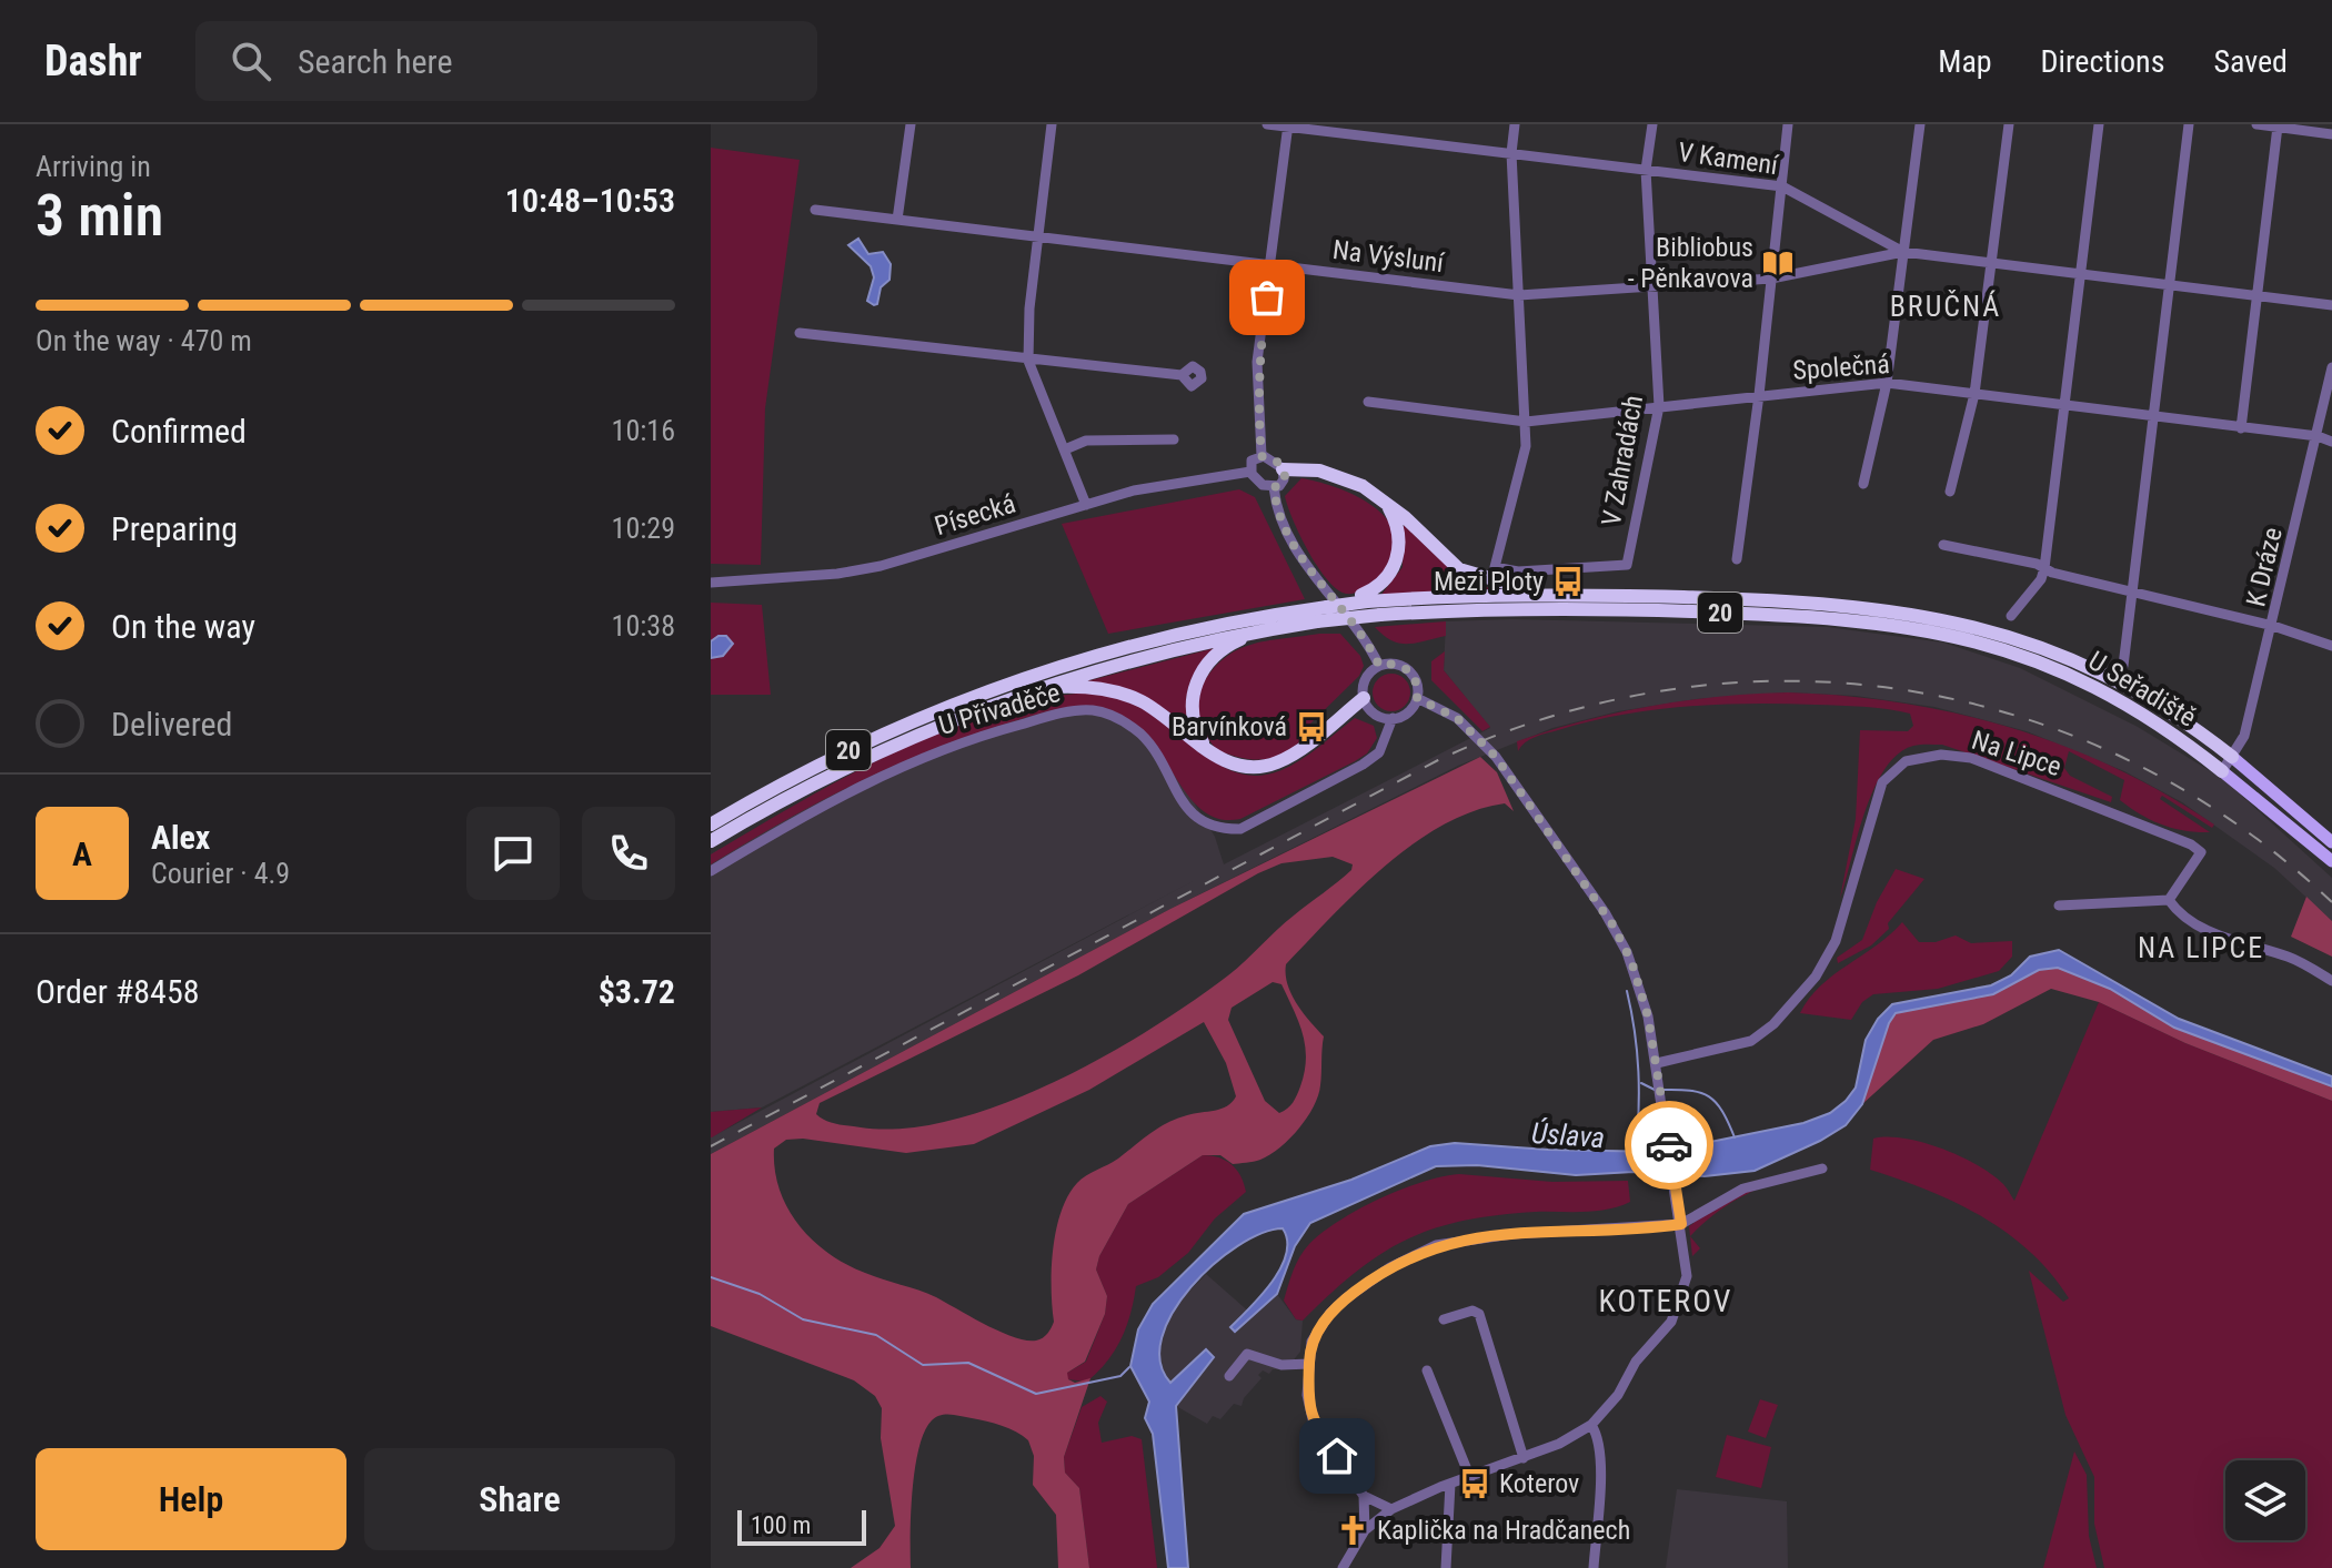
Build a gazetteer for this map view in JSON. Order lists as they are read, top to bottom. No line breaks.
{"streets":{"highway":["20","U Seřadiště"],"street":["V Kamení","Na Výsluní","Společná","V Zahradách","Písecká","K Dráze","U Přivaděče","Na Lipce"]},"crossings":[["V Kamení","Na Výsluní"],["V Kamení","V Zahradách"],["Na Výsluní","V Zahradách"],["Společná","V Zahradách"],["Společná","K Dráze"],["K Dráze","U Seřadiště"],["20","U Seřadiště"]],"districts":["BRUČNÁ","NA LIPCE","KOTEROV"],"water":["Úslava"],"places":{"library":["Bibliobus - Pěnkavova"],"bus stop":["Mezi Ploty","Barvínková","Koterov"],"church":["Kaplička na Hradčanech"]},"scale_bar":"100 m","page":{"header":"Dashr","search":"Search here","nav":["Map","Directions","Saved"],"heading":["3 min","Arriving in","10:48–10:53"],"panel":["Alex","Courier · 4.9","Order #8458","$3.72"],"bar":"On the way · 470 m","list":[["Confirmed","10:16"],["Preparing","10:29"],["On the way","10:38"],"Delivered"],"round":"A","buttons":["Help","Share"],"scale":"100 m"}}
